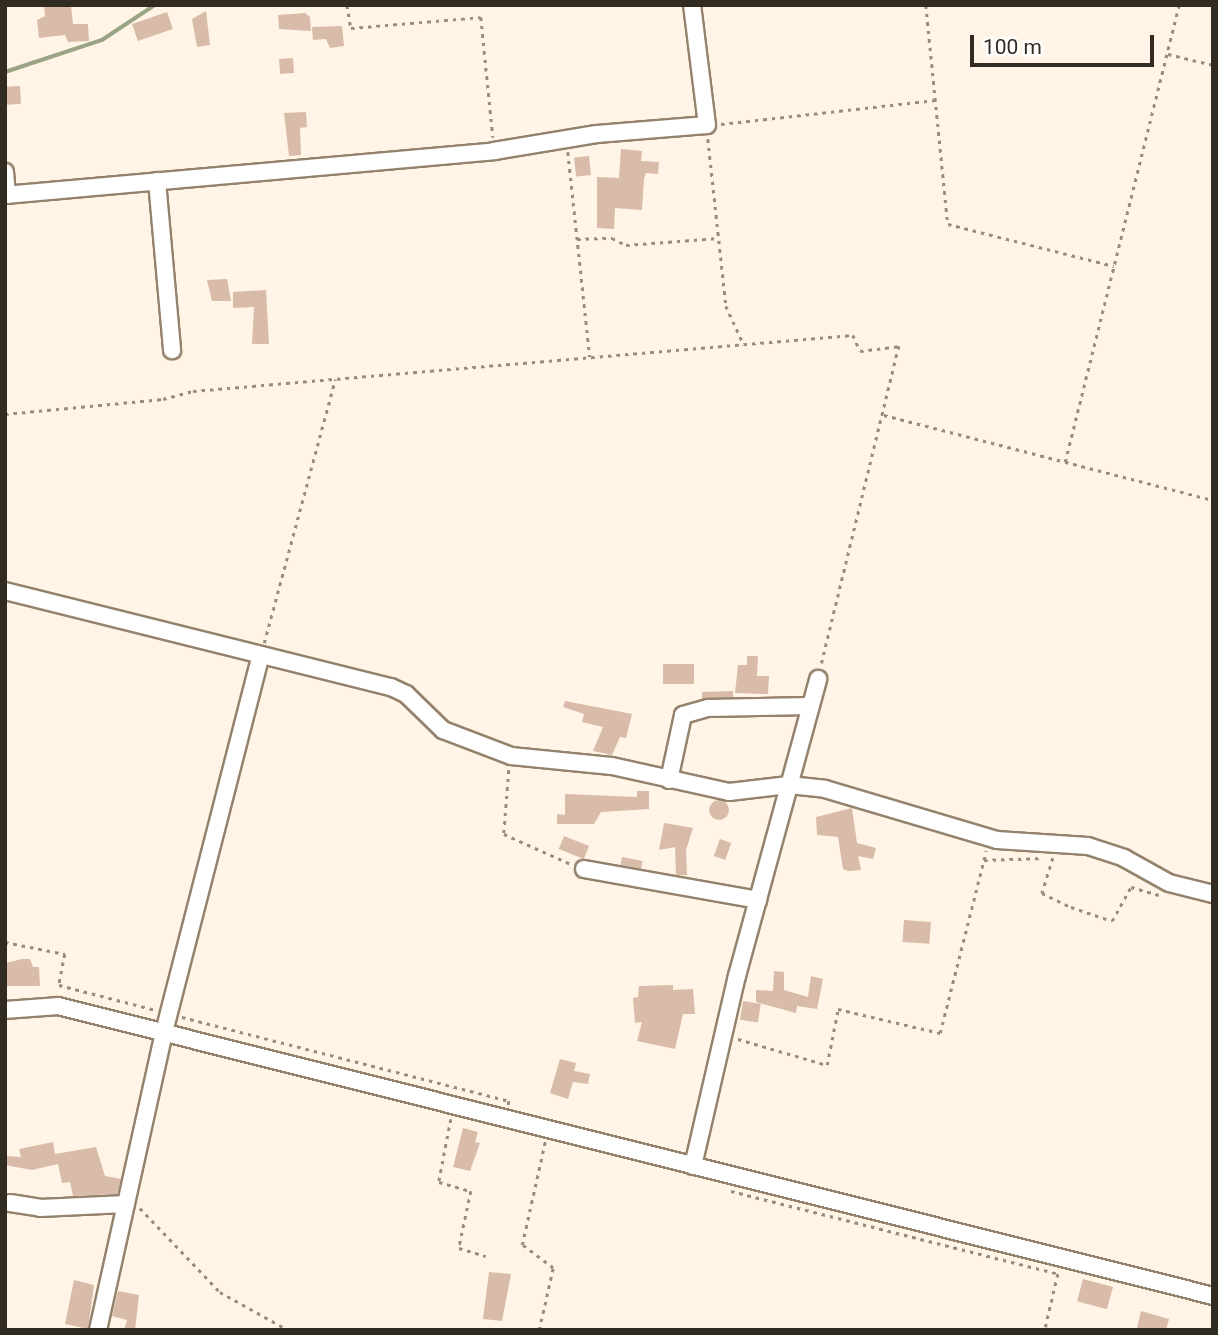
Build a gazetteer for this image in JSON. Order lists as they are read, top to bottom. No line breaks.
{"scale_bar":"100 m"}
